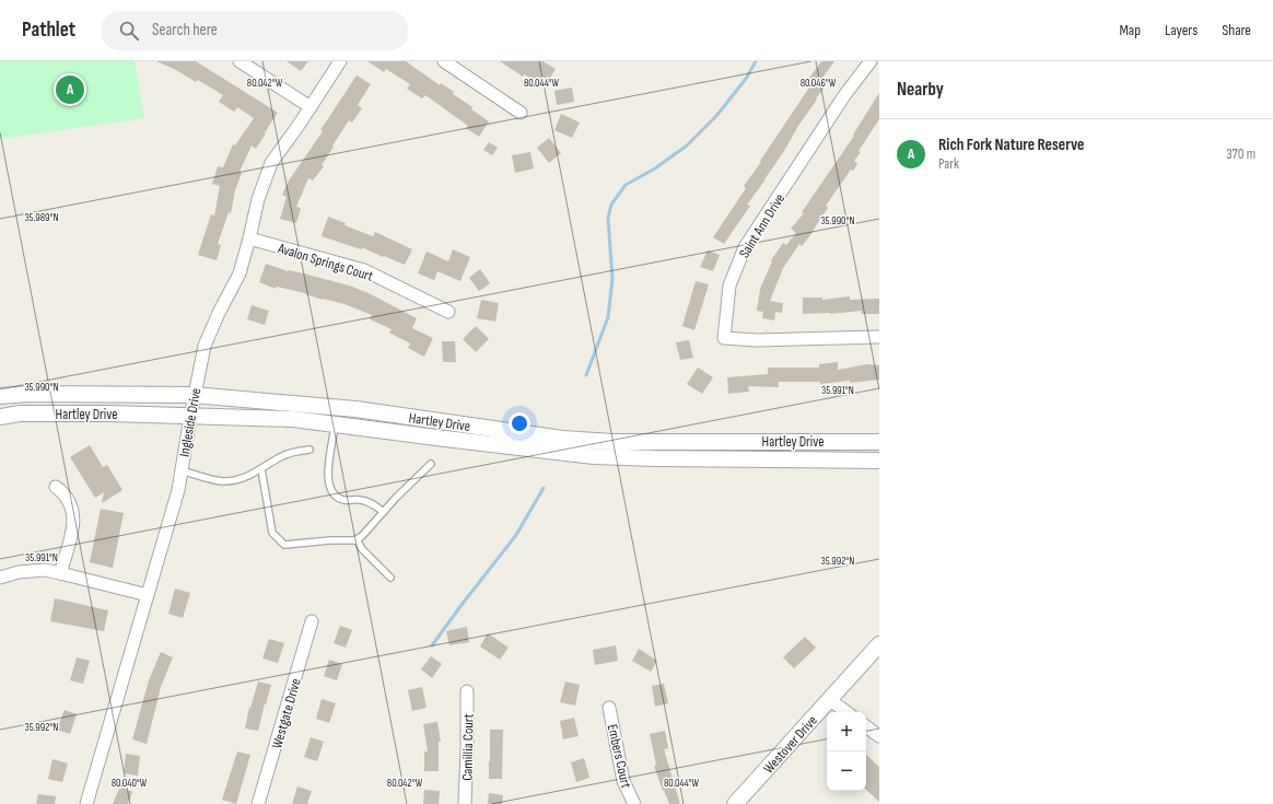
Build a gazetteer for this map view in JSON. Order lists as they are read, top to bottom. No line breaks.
{"streets":{"street":["Saint Ann Drive","Avalon Springs Court","Hartley Drive","Ingleside Drive","Westgate Drive","Westover Drive","Camillia Court","Embers Court"]},"crossings":[["Avalon Springs Court","Ingleside Drive"],["Hartley Drive","Ingleside Drive"]],"page":{"header":"Pathlet","search":"Search here","nav":["Map","Layers","Share"],"heading":"Nearby","pins":"A","list":[{"mark":"A","name":"Rich Fork Nature Reserve","note":"Park","value":"370 m"}],"map_buttons":["+","−"]},"coordinates":["80.042°W","80.044°W","80.046°W","35.989°N","35.990°N","35.991°N","35.992°N","80.040°W"]}
